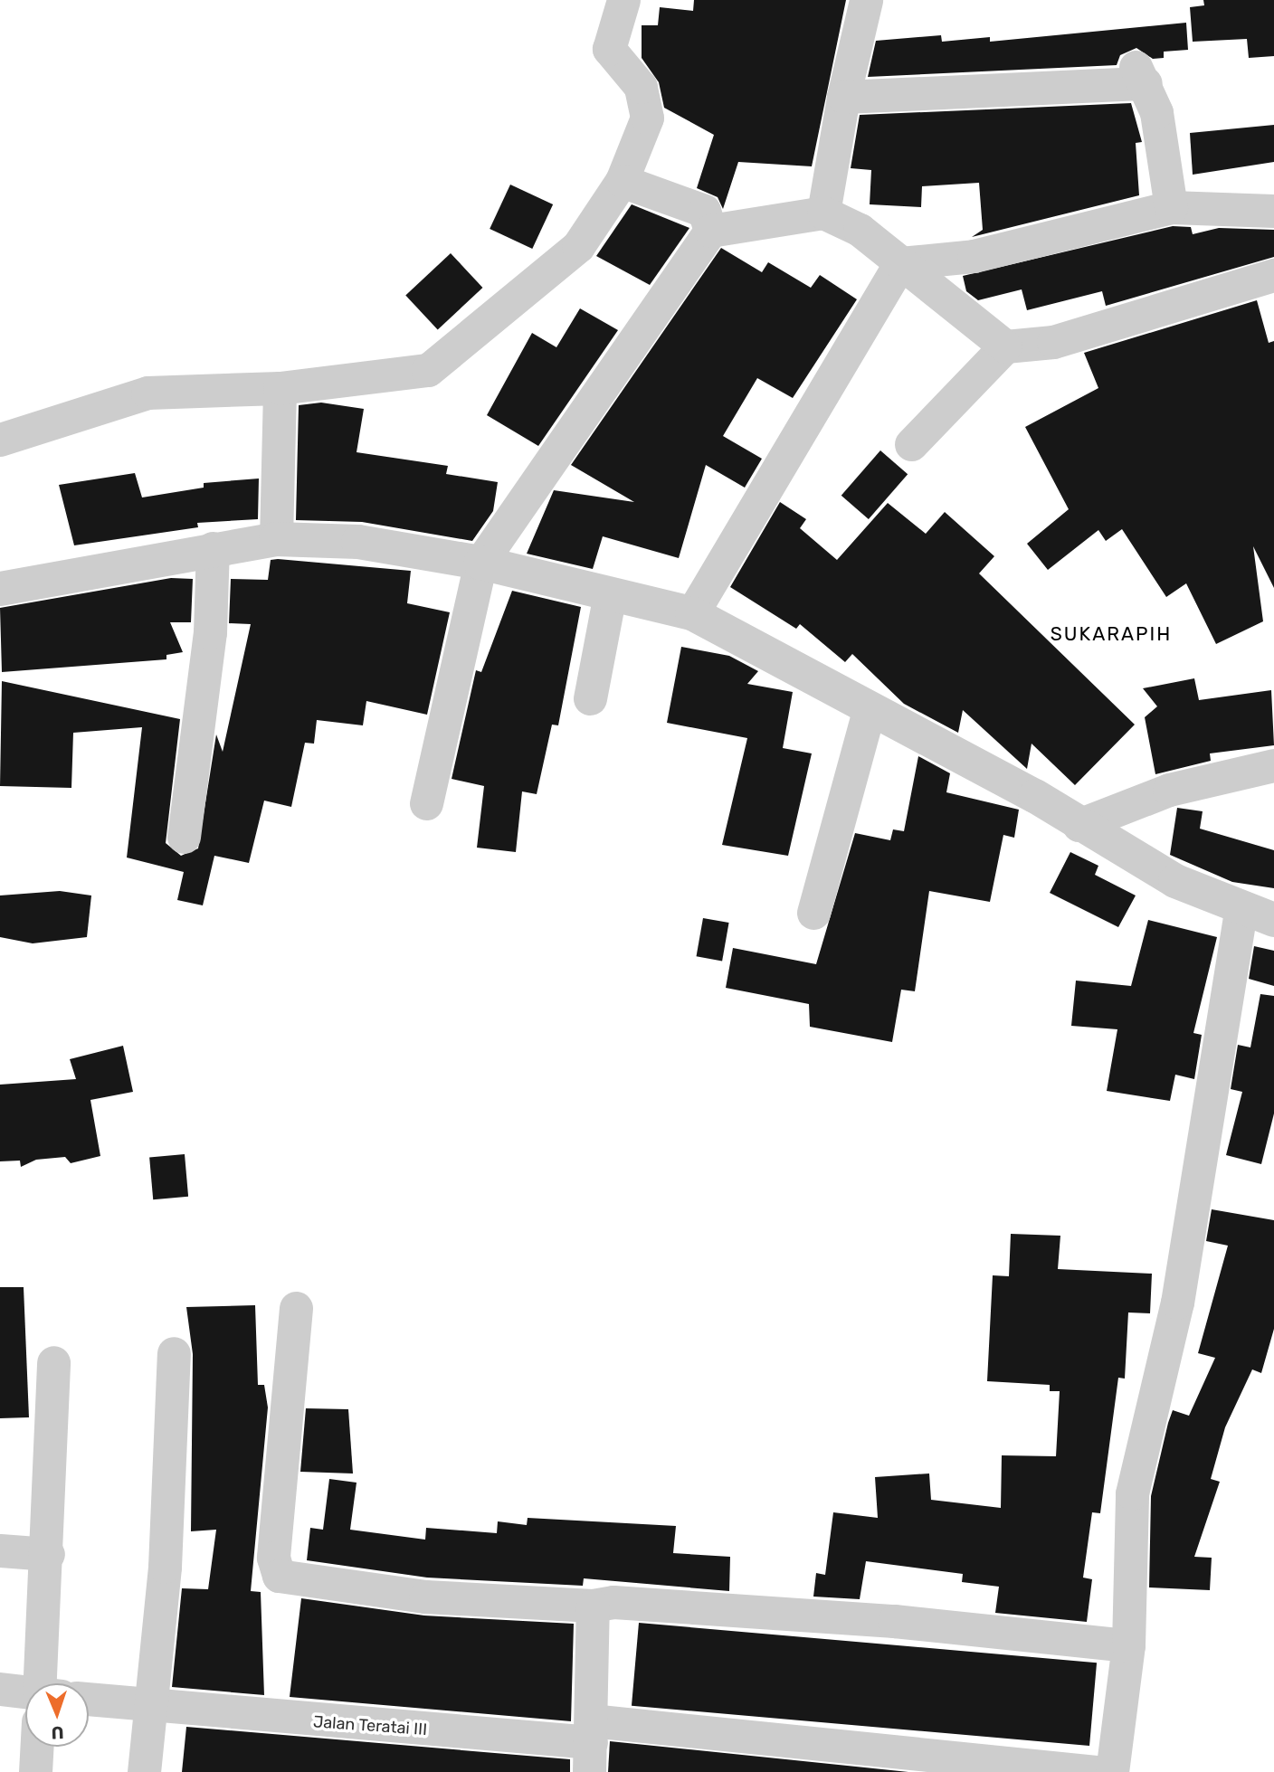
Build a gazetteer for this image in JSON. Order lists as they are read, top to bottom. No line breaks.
{"streets":{"street":["Jalan Teratai III"]},"districts":["SUKARAPIH"],"north":"bottom"}
